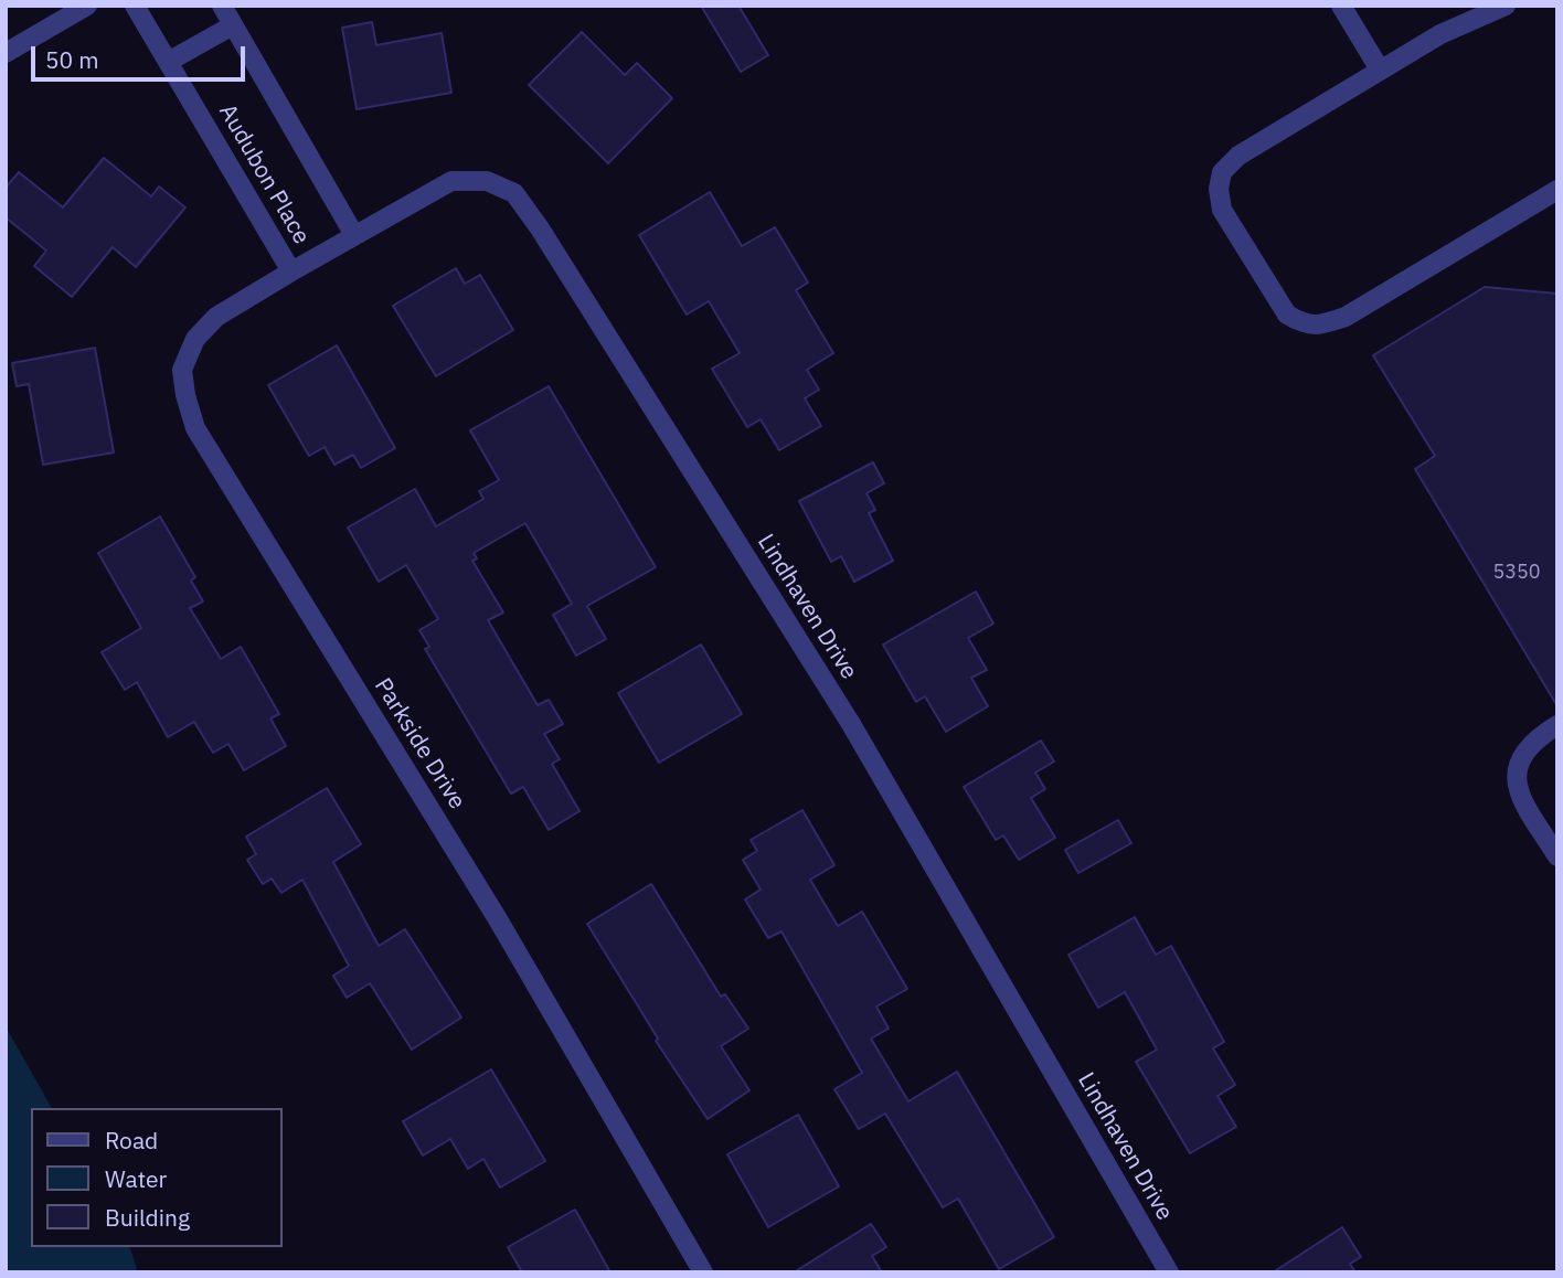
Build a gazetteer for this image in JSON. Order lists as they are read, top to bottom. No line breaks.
{"streets":{"street":["Audubon Place","Lindhaven Drive","Parkside Drive"]},"crossings":[["Audubon Place","Lindhaven Drive"],["Audubon Place","Parkside Drive"],["Lindhaven Drive","Parkside Drive"]],"house_numbers":["5350"],"legend":["Road","Water","Building"],"scale_bar":"50 m"}
